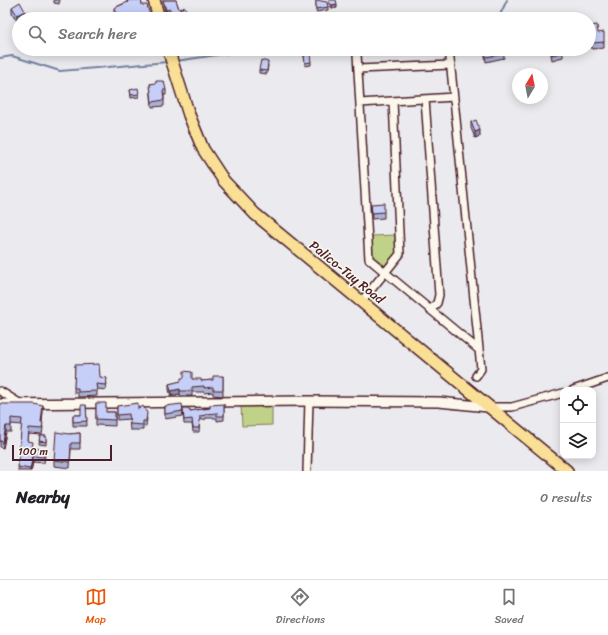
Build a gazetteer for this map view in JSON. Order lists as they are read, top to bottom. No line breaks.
{"streets":{"main road":["Palico-Tuy Road"]},"scale_bar":"100 m","north":"top","page":{"search":"Search here","scale":"100 m","heading":["Nearby","0 results"],"nav":["Map","Directions","Saved"]}}
